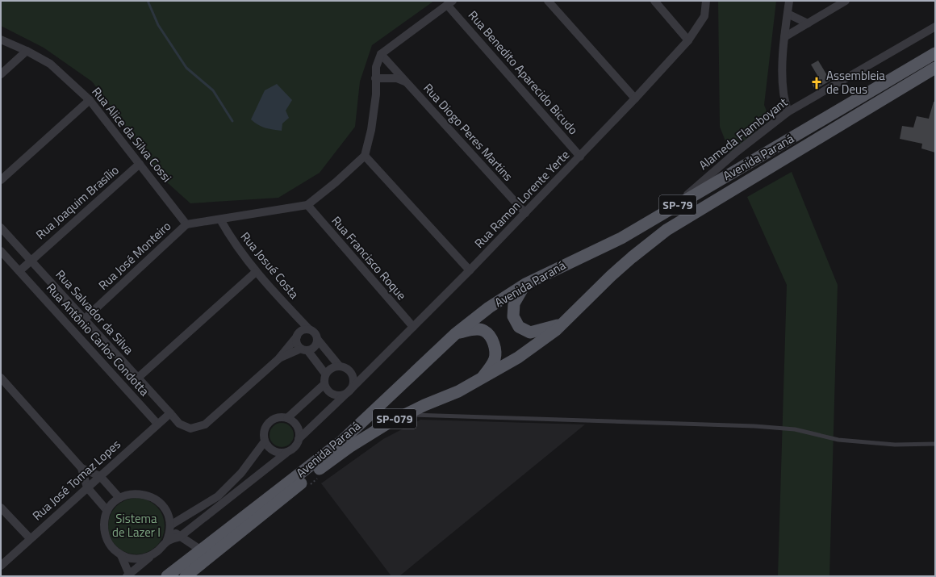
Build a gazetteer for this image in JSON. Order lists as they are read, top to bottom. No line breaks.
{"streets":{"main road":["Avenida Paraná","SP-79","SP-079"],"street":["Rua Benedito Aparecido Bicudo","Rua Diogo Peres Martins","Alameda Flamboyant","Rua Alice da Silva Cossi","Rua Ramon Lorente Yerte","Rua Joaquim Brasílio","Rua José Monteiro","Rua Francisco Roque","Rua Josué Costa","Rua Salvador da Silva","Rua Antônio Carlos Condotta","Rua José Tomaz Lopes"]},"crossings":[["Rua Benedito Aparecido Bicudo","Rua Ramon Lorente Yerte"],["Rua Diogo Peres Martins","Rua Ramon Lorente Yerte"],["Alameda Flamboyant","Avenida Paraná"],["Rua Alice da Silva Cossi","Rua Joaquim Brasílio"],["Rua Alice da Silva Cossi","Rua José Monteiro"],["Rua Ramon Lorente Yerte","Rua Francisco Roque"],["Rua Joaquim Brasílio","Rua Salvador da Silva"],["Rua José Monteiro","Rua Salvador da Silva"],["Rua Salvador da Silva","Rua José Tomaz Lopes"],["Rua Antônio Carlos Condotta","Rua José Tomaz Lopes"]],"parks":["Sistema de Lazer I"],"places":{"church":["Assembleia de Deus"]}}
